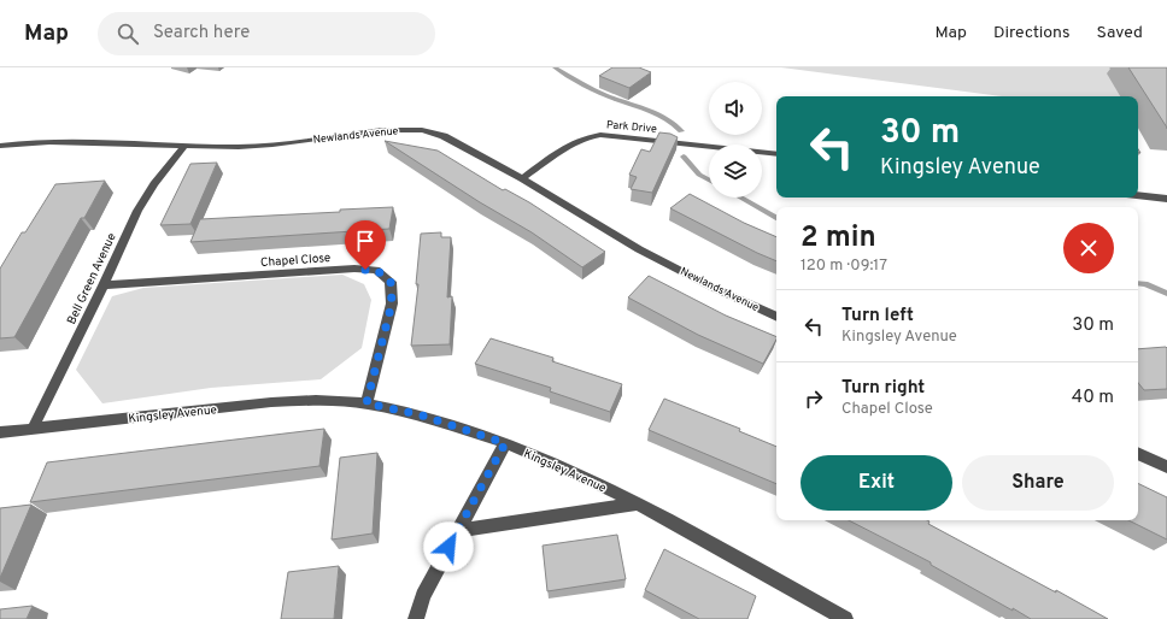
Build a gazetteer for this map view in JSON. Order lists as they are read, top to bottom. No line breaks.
{"streets":{"street":["Park Drive","Newlands Avenue","Chapel Close","Bell Green Avenue","Kingsley Avenue"]},"crossings":[["Park Drive","Newlands Avenue"],["Newlands Avenue","Bell Green Avenue"],["Chapel Close","Bell Green Avenue"],["Chapel Close","Kingsley Avenue"],["Bell Green Avenue","Kingsley Avenue"]],"page":{"header":"Map","search":"Search here","nav":["Map","Directions","Saved"],"turn":["30 m","Kingsley Avenue"],"heading":["2 min","120 m · 09:17"],"list":[{"name":"Turn left","note":"Kingsley Avenue","value":"30 m"},{"name":"Turn right","note":"Chapel Close","value":"40 m"}],"buttons":["Exit","Share"]}}
